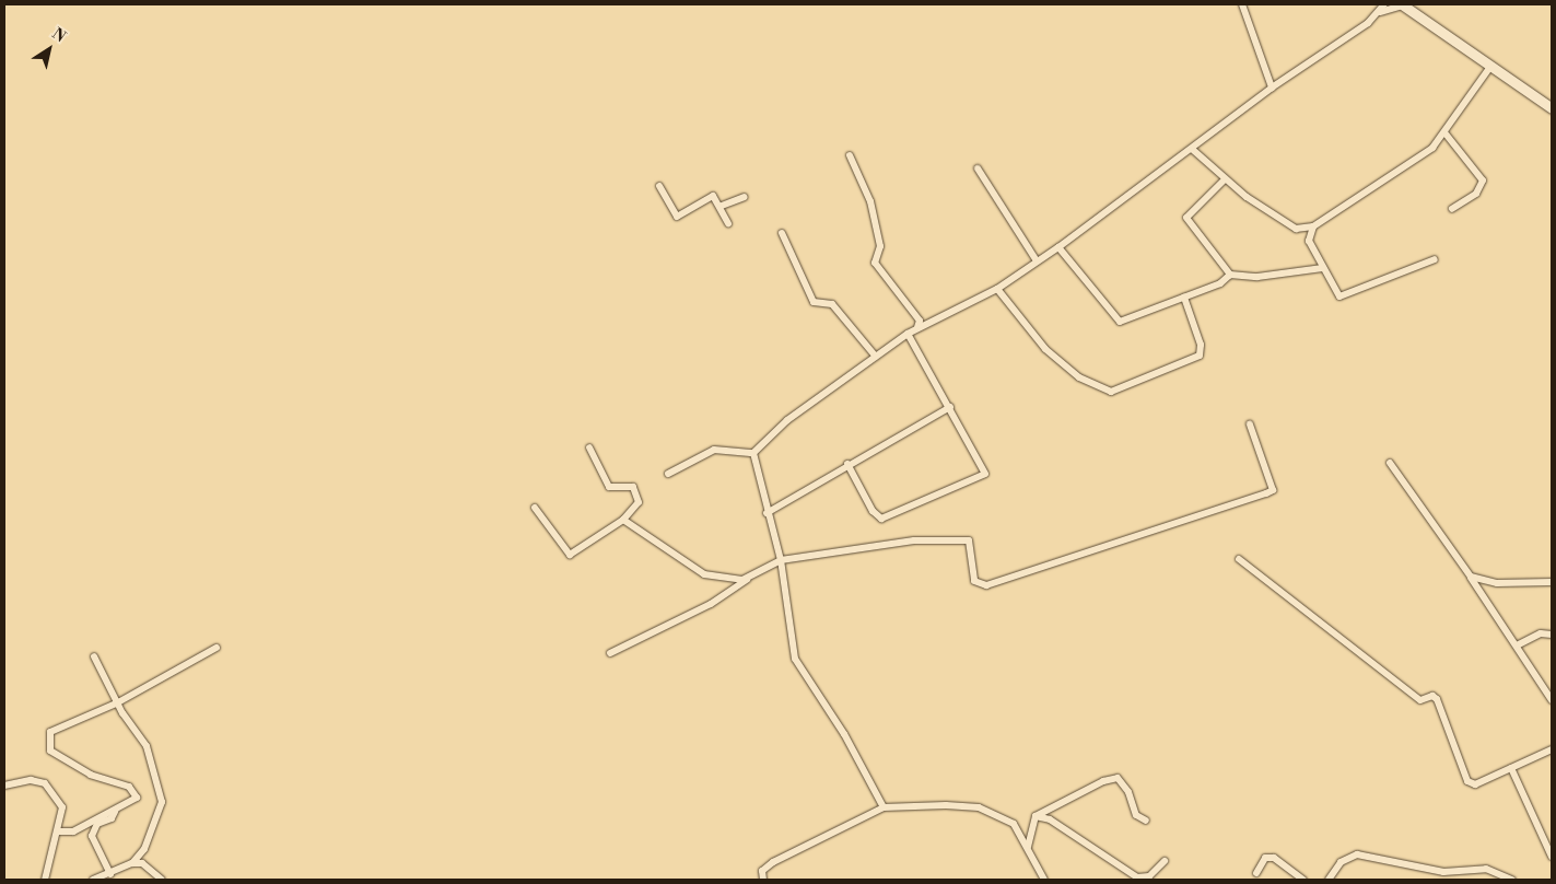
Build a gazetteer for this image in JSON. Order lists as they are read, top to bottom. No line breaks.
{"north":"top right"}
